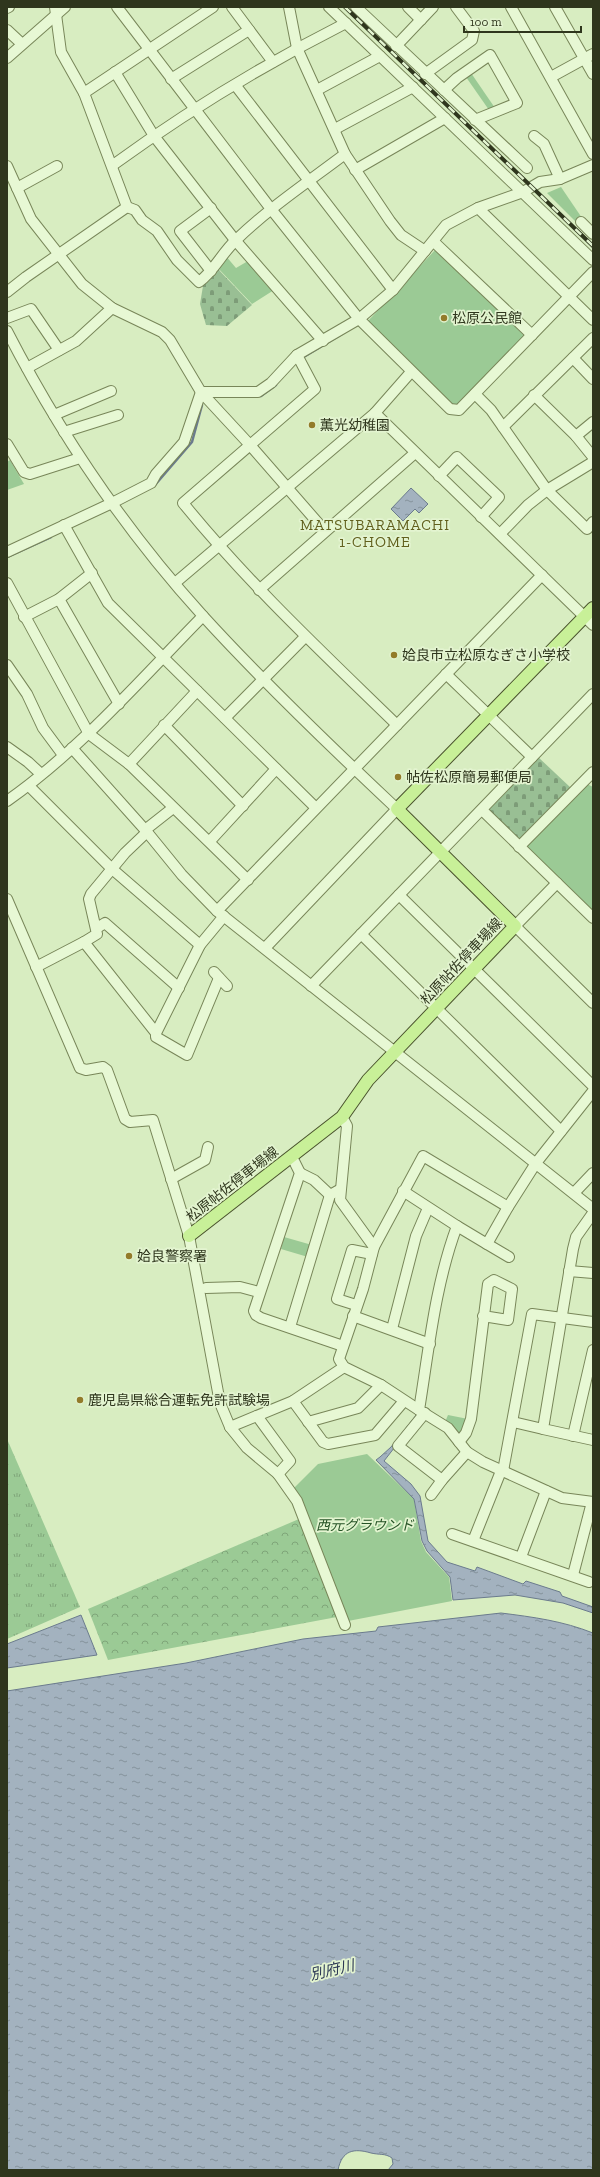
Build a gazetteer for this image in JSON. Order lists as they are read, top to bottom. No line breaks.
{"streets":{"main road":["松原帖佐停車場線"]},"districts":["MATSUBARAMACHI 1-CHOME"],"water":["別府川"],"parks":["西元グラウンド"],"places":["松原公民館","薫光幼稚園","姶良市立松原なぎさ小学校","帖佐松原簡易郵便局","姶良警察署","鹿児島県総合運転免許試験場"],"scale_bar":"100 m"}
